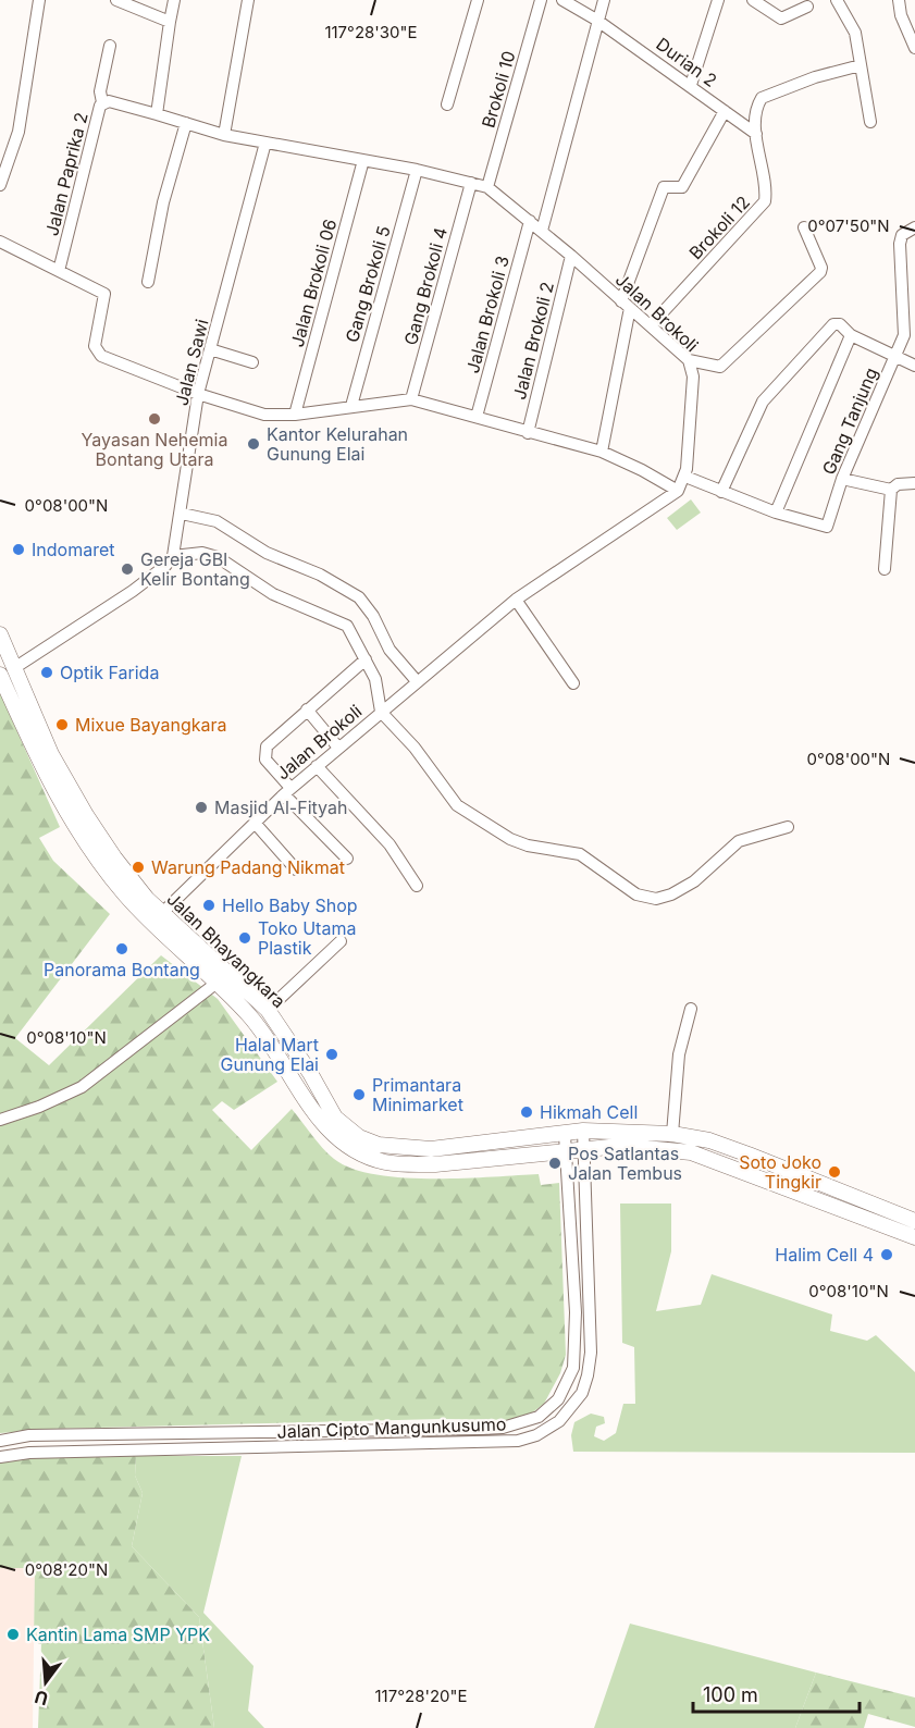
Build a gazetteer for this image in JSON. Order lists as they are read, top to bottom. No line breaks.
{"streets":{"main road":["Jalan Bhayangkara"],"street":["Durian 2","Brokoli 10","Jalan Paprika 2","Brokoli 12","Jalan Brokoli 06","Gang Brokoli 5","Gang Brokoli 4","Jalan Brokoli","Jalan Brokoli 3","Jalan Brokoli 2","Jalan Sawi","Gang Tanjung","Jalan Cipto Mangunkusumo"]},"crossings":[["Durian 2","Brokoli 12"],["Brokoli 10","Jalan Brokoli"],["Jalan Paprika 2","Jalan Brokoli"],["Brokoli 12","Jalan Brokoli"],["Jalan Brokoli 06","Jalan Brokoli"],["Gang Brokoli 5","Jalan Brokoli"],["Gang Brokoli 4","Jalan Brokoli"],["Jalan Brokoli","Jalan Brokoli 3"],["Jalan Brokoli","Jalan Brokoli 2"],["Jalan Brokoli","Jalan Sawi"],["Jalan Brokoli","Jalan Bhayangkara"],["Jalan Bhayangkara","Jalan Cipto Mangunkusumo"]],"places":["Yayasan Nehemia Bontang Utara","Kantor Kelurahan Gunung Elai","Indomaret","Gereja GBI Kelir Bontang","Optik Farida","Mixue Bayangkara","Masjid Al-Fityah","Warung Padang Nikmat","Hello Baby Shop","Toko Utama Plastik","Panorama Bontang","Halal Mart Gunung Elai","Primantara Minimarket","Hikmah Cell","Pos Satlantas Jalan Tembus","Soto Joko Tingkir","Halim Cell 4","Kantin Lama SMP YPK"],"scale_bar":"100 m","north":"bottom","coordinates":["117°28'30\"E","0°07'50\"N","0°08'00\"N","0°08'10\"N","0°08'20\"N","117°28'20\"E"]}
